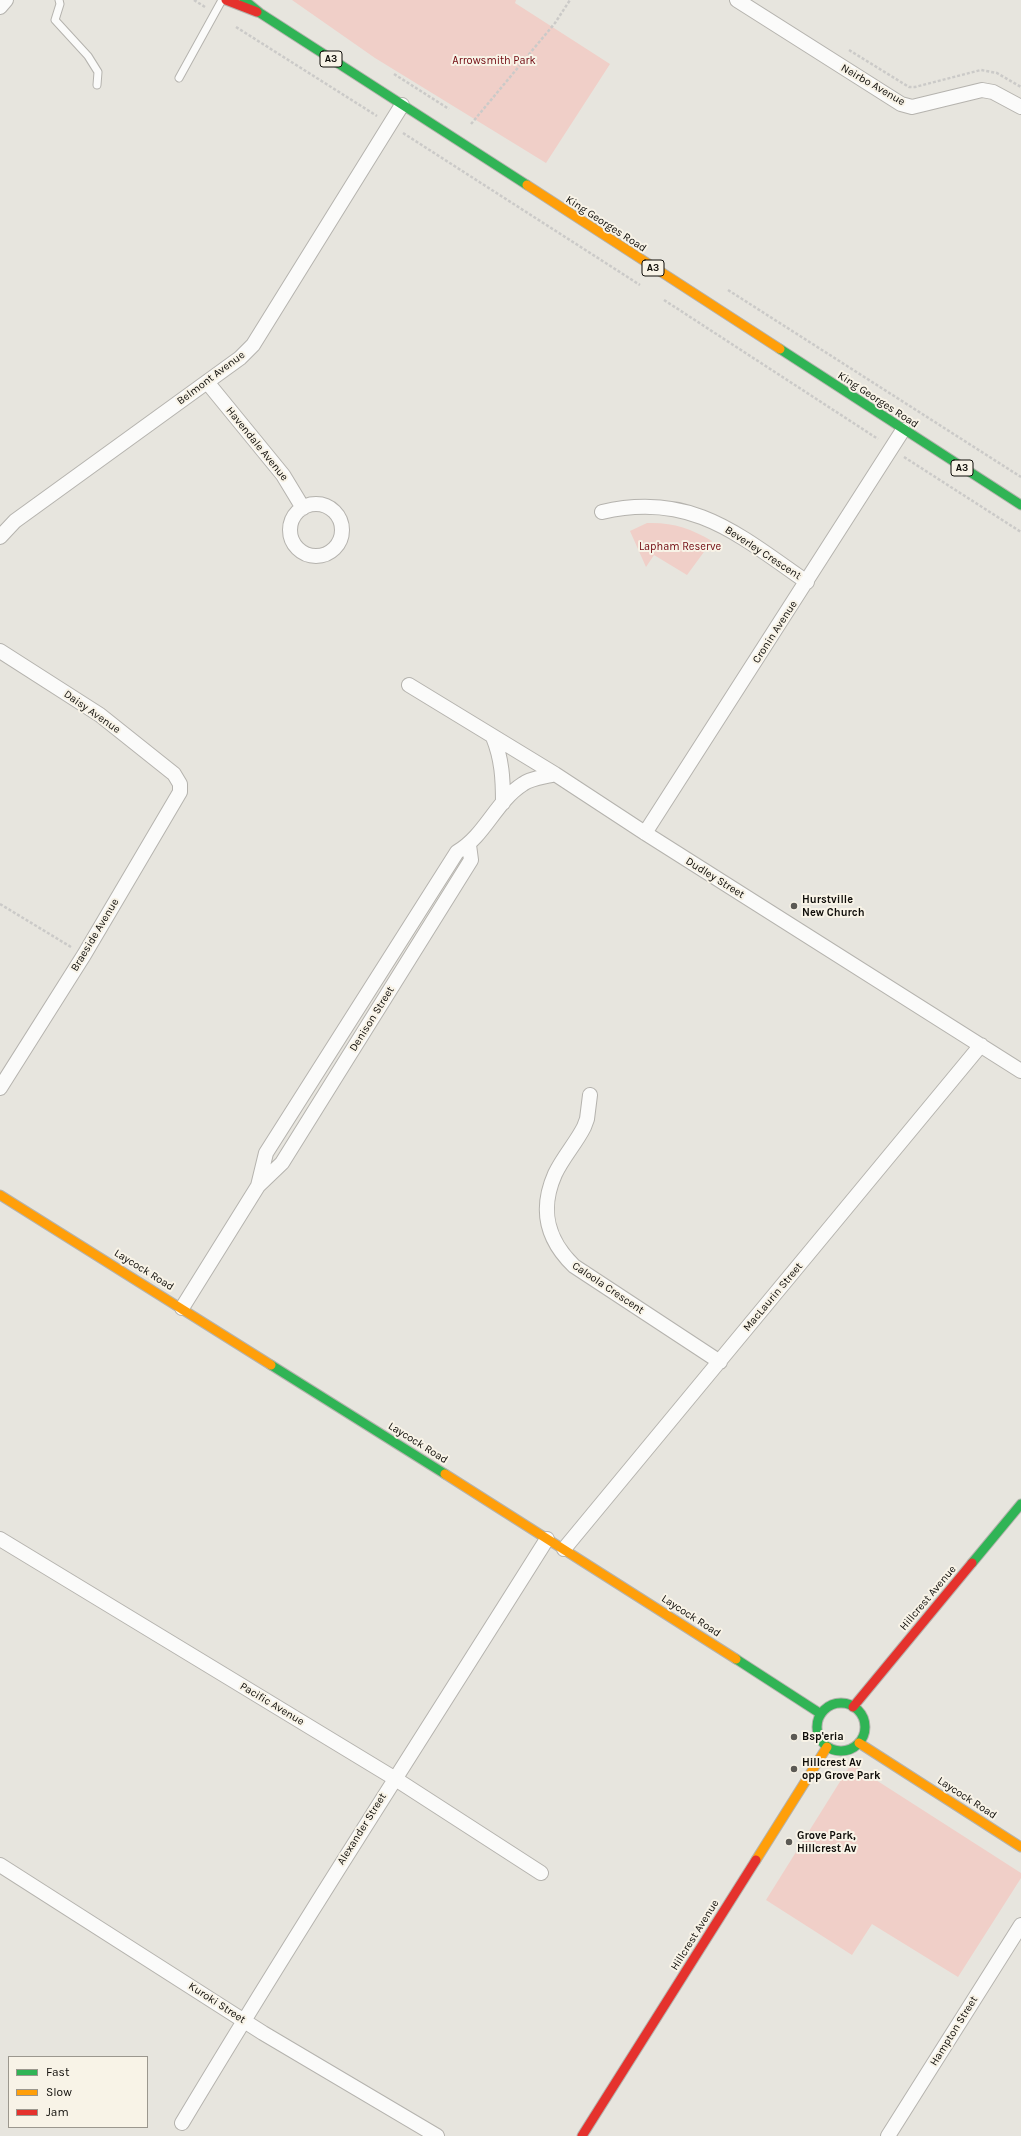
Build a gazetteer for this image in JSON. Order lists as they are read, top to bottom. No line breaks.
{"streets":{"main road":["A3","King Georges Road","Laycock Road","Hillcrest Avenue"],"street":["Neirbo Avenue","Belmont Avenue","Havendale Avenue","Beverley Crescent","Cronin Avenue","Daisy Avenue","Dudley Street","Braeside Avenue","Denison Street","Caloola Crescent","MacLaurin Street","Pacific Avenue","Alexander Street","Kuroki Street","Hampton Street"]},"crossings":[["King Georges Road","Belmont Avenue"],["King Georges Road","Cronin Avenue"],["Belmont Avenue","Havendale Avenue"],["Beverley Crescent","Cronin Avenue"],["Cronin Avenue","Dudley Street"],["Daisy Avenue","Braeside Avenue"],["Dudley Street","Denison Street"],["Dudley Street","MacLaurin Street"],["Denison Street","Laycock Road"],["Laycock Road","MacLaurin Street"],["Laycock Road","Hillcrest Avenue"],["Laycock Road","Alexander Street"],["Caloola Crescent","MacLaurin Street"],["Pacific Avenue","Alexander Street"],["Alexander Street","Kuroki Street"]],"parks":["Arrowsmith Park","Lapham Reserve"],"places":["Hurstville New Church","Bsp'eria","Hillcrest Av opp Grove Park","Grove Park, Hillcrest Av"],"legend":["Fast","Slow","Jam"]}
